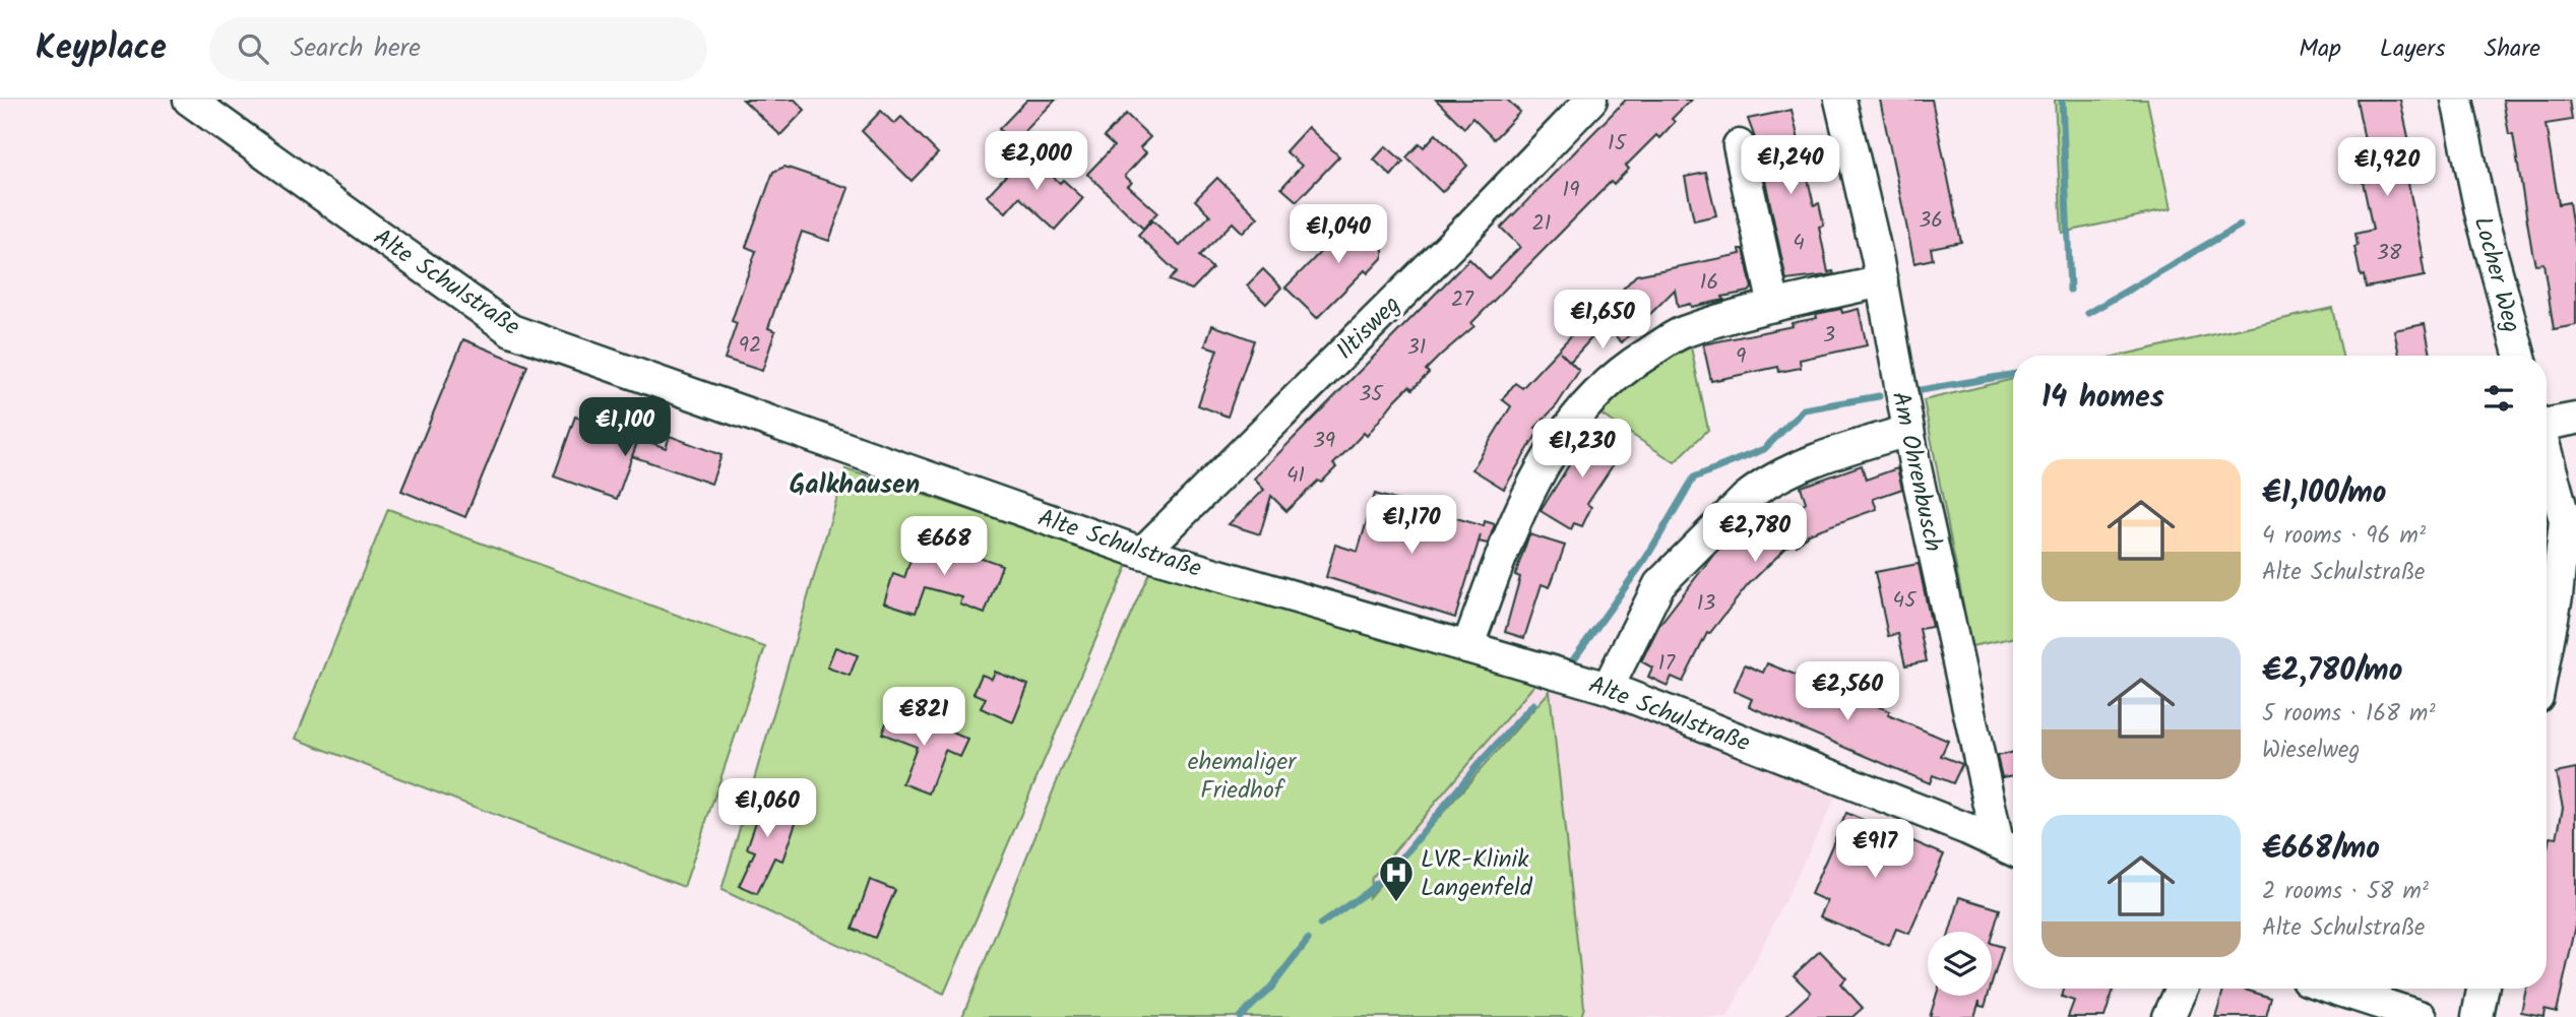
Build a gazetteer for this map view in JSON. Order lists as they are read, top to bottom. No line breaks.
{"streets":{"street":["Locher Weg","Alte Schulstraße","Iltisweg","Am Ohrenbusch"]},"crossings":[["Alte Schulstraße","Iltisweg"],["Alte Schulstraße","Am Ohrenbusch"]],"districts":["Galkhausen"],"parks":["ehemaliger Friedhof"],"places":{"hospital":["LVR-Klinik Langenfeld"]},"house_numbers":["15","19","36","21","4","38","16","27","3","92","31","9","35","39","41","45","13","17"],"page":{"header":"Keyplace","search":"Search here","nav":["Map","Layers","Share"],"price":["€2,000","€1,240","€1,920","€1,040","€1,650","€1,100","€1,230","€1,170","€2,780","€668","€2,560","€821","€1,060","€917"],"heading":"14 homes","list":[{"name":"€1,100/mo","note":"4 rooms · 96 m² · Alte Schulstraße"},{"name":"€2,780/mo","note":"5 rooms · 168 m² · Wieselweg"},{"name":"€668/mo","note":"2 rooms · 58 m² · Alte Schulstraße"}]}}
